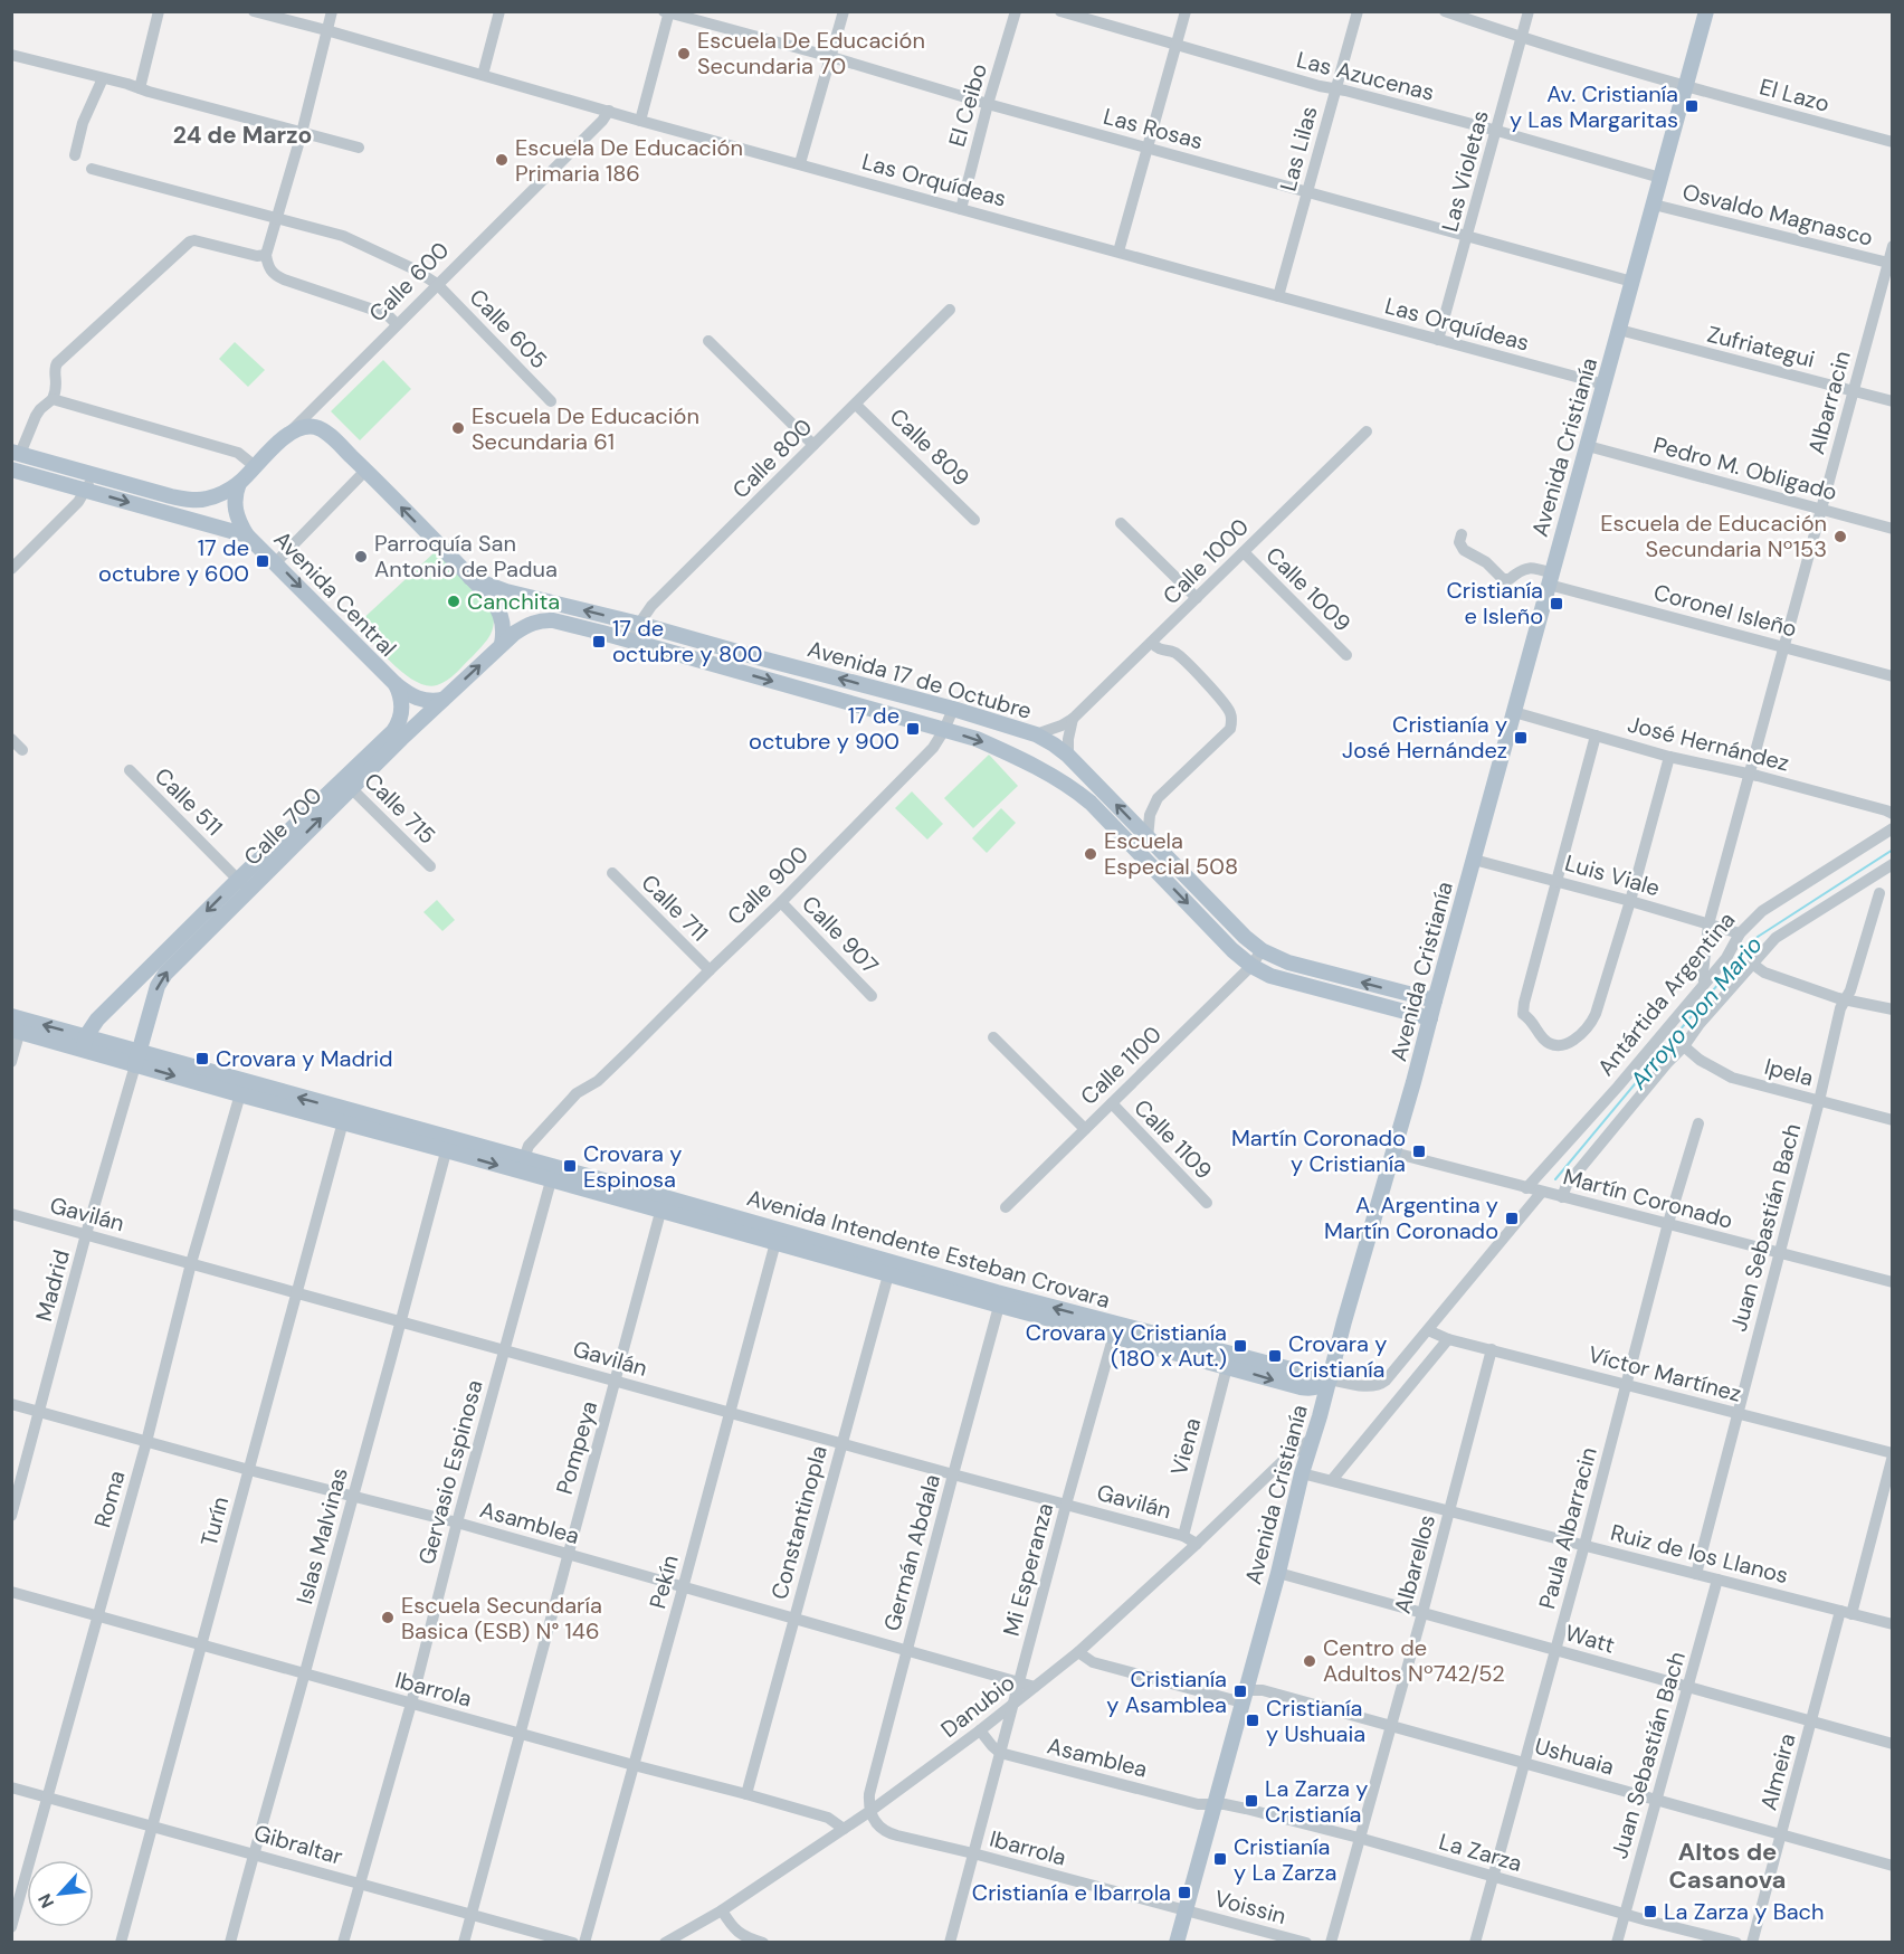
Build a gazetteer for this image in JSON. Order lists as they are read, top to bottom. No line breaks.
{"streets":{"main road":["Calle 600","Avenida Cristianía","Avenida Central","Avenida 17 de Octubre","Calle 700","Avenida Intendente Esteban Crovara"],"street":["Las Azucenas","El Lazo","El Ceibo","Las Rosas","Las Lilas","Las Violetas","Las Orquídeas","Osvaldo Magnasco","Calle 605","Zufriategui","Albarracin","Calle 809","Calle 800","Pedro M. Obligado","Calle 1000","Calle 1009","Coronel Isleño","José Hernández","Calle 511","Calle 715","Luis Viale","Calle 900","Calle 711","Calle 907","Antártida Argentina","Calle 1100","Ipela","Calle 1109","Martín Coronado","Gavilán","Juan Sebastián Bach","Madrid","Víctor Martínez","Viena","Pompeya","Gervasio Espinosa","Roma","Turín","Asamblea","Constantinopla","Paula Albarracin","Islas Malvinas","Germán Abdala","Ruiz de los Llanos","Albarellos","Mi Esperanza","Pekín","Watt","Ibarrola","Danubio","Ushuaia","Almeira","Gibraltar","La Zarza","Voissin"]},"crossings":[["Las Azucenas","Las Lilas"],["Las Azucenas","Las Violetas"],["Las Azucenas","Avenida Cristianía"],["El Lazo","Las Violetas"],["El Lazo","Avenida Cristianía"],["El Ceibo","Las Rosas"],["El Ceibo","Las Orquídeas"],["Las Rosas","Las Lilas"],["Las Rosas","Las Violetas"],["Las Rosas","Avenida Cristianía"],["Las Lilas","Las Orquídeas"],["Las Violetas","Las Orquídeas"],["Las Orquídeas","Calle 600"],["Las Orquídeas","Avenida Cristianía"],["Osvaldo Magnasco","Albarracin"],["Osvaldo Magnasco","Avenida Cristianía"],["Calle 600","Calle 605"],["Calle 600","Avenida Central"],["Zufriategui","Albarracin"],["Zufriategui","Avenida Cristianía"],["Albarracin","Pedro M. Obligado"],["Albarracin","Coronel Isleño"],["Calle 809","Calle 800"],["Avenida Cristianía","Pedro M. Obligado"],["Avenida Cristianía","Coronel Isleño"],["Avenida Cristianía","Avenida 17 de Octubre"],["Avenida Cristianía","José Hernández"],["Avenida Cristianía","Luis Viale"],["Avenida Cristianía","Martín Coronado"],["Avenida Cristianía","Avenida Intendente Esteban Crovara"],["Avenida Cristianía","Asamblea"],["Avenida Cristianía","Ruiz de los Llanos"],["Avenida Cristianía","Watt"],["Avenida Cristianía","Ibarrola"],["Avenida Cristianía","Danubio"],["Avenida Cristianía","Ushuaia"],["Avenida Cristianía","La Zarza"],["Avenida Cristianía","Voissin"],["Calle 800","Avenida 17 de Octubre"],["Calle 1000","Calle 1009"],["Calle 1000","Avenida 17 de Octubre"],["Avenida Central","Calle 700"],["Avenida 17 de Octubre","Calle 700"],["Avenida 17 de Octubre","Calle 900"],["Avenida 17 de Octubre","Calle 1100"],["Calle 511","Calle 700"],["Calle 715","Calle 700"],["Calle 700","Avenida Intendente Esteban Crovara"],["Calle 700","Madrid"],["Luis Viale","Antártida Argentina"],["Calle 900","Calle 711"],["Calle 900","Calle 907"],["Calle 900","Avenida Intendente Esteban Crovara"],["Antártida Argentina","Ipela"],["Antártida Argentina","Martín Coronado"],["Calle 1100","Calle 1109"],["Ipela","Juan Sebastián Bach"],["Martín Coronado","Juan Sebastián Bach"],["Martín Coronado","Paula Albarracin"],["Gavilán","Madrid"],["Gavilán","Viena"],["Gavilán","Pompeya"],["Gavilán","Gervasio Espinosa"],["Gavilán","Roma"],["Gavilán","Turín"],["Gavilán","Constantinopla"],["Gavilán","Islas Malvinas"],["Gavilán","Germán Abdala"],["Gavilán","Mi Esperanza"],["Gavilán","Pekín"],["Gavilán","Danubio"],["Juan Sebastián Bach","Víctor Martínez"],["Juan Sebastián Bach","Ruiz de los Llanos"],["Juan Sebastián Bach","Watt"],["Juan Sebastián Bach","Ushuaia"],["Juan Sebastián Bach","La Zarza"],["Avenida Intendente Esteban Crovara","Madrid"],["Avenida Intendente Esteban Crovara","Viena"],["Avenida Intendente Esteban Crovara","Pompeya"],["Avenida Intendente Esteban Crovara","Gervasio Espinosa"],["Avenida Intendente Esteban Crovara","Roma"],["Avenida Intendente Esteban Crovara","Turín"],["Avenida Intendente Esteban Crovara","Constantinopla"],["Avenida Intendente Esteban Crovara","Islas Malvinas"],["Avenida Intendente Esteban Crovara","Germán Abdala"],["Avenida Intendente Esteban Crovara","Mi Esperanza"],["Avenida Intendente Esteban Crovara","Pekín"],["Madrid","Asamblea"],["Víctor Martínez","Paula Albarracin"],["Víctor Martínez","Albarellos"],["Víctor Martínez","Almeira"],["Pompeya","Asamblea"],["Pompeya","Ibarrola"],["Pompeya","Gibraltar"],["Gervasio Espinosa","Asamblea"],["Gervasio Espinosa","Ibarrola"],["Gervasio Espinosa","Gibraltar"],["Roma","Asamblea"],["Roma","Ibarrola"],["Roma","Gibraltar"],["Turín","Asamblea"],["Turín","Ibarrola"],["Turín","Gibraltar"],["Asamblea","Constantinopla"],["Asamblea","Islas Malvinas"],["Asamblea","Germán Abdala"],["Asamblea","Mi Esperanza"],["Asamblea","Pekín"],["Asamblea","Danubio"],["Asamblea","La Zarza"],["Constantinopla","Ibarrola"],["Paula Albarracin","Ruiz de los Llanos"],["Paula Albarracin","Watt"],["Paula Albarracin","Ushuaia"],["Paula Albarracin","La Zarza"],["Islas Malvinas","Ibarrola"],["Islas Malvinas","Gibraltar"],["Germán Abdala","Ibarrola"],["Germán Abdala","Danubio"],["Ruiz de los Llanos","Albarellos"],["Ruiz de los Llanos","Almeira"],["Albarellos","Watt"],["Albarellos","Ushuaia"],["Albarellos","La Zarza"],["Mi Esperanza","Ibarrola"],["Mi Esperanza","Danubio"],["Pekín","Ibarrola"],["Watt","Almeira"],["Ibarrola","Danubio"],["Ibarrola","Voissin"],["Ushuaia","Almeira"]],"districts":["24 de Marzo","Altos de Casanova"],"water":["Arroyo Don Mario"],"places":{"other":["Escuela De Educación Secundaria 70","Escuela De Educación Primaria 186","Escuela De Educación Secundaria 61","Escuela de Educación Secundaria Nº153","Parroquía San Antonio de Padua","Canchita","Escuela Especial 508","Escuela Secundaría Basica (ESB) N° 146","Centro de Adultos Nº742/52"],"transit":["Av. Cristianía y Las Margaritas","17 de octubre y 600","Cristianía e Isleño","17 de octubre y 800","17 de octubre y 900","Cristianía y José Hernández","Crovara y Madrid","Martín Coronado y Cristianía","Crovara y Espinosa","A. Argentina y Martín Coronado","Crovara y Cristianía (180 x Aut.)","Crovara y Cristianía","Cristianía y Asamblea","Cristianía y Ushuaia","La Zarza y Cristianía","Cristianía y La Zarza","Cristianía e Ibarrola","La Zarza y Bach"]},"north":"bottom left"}
